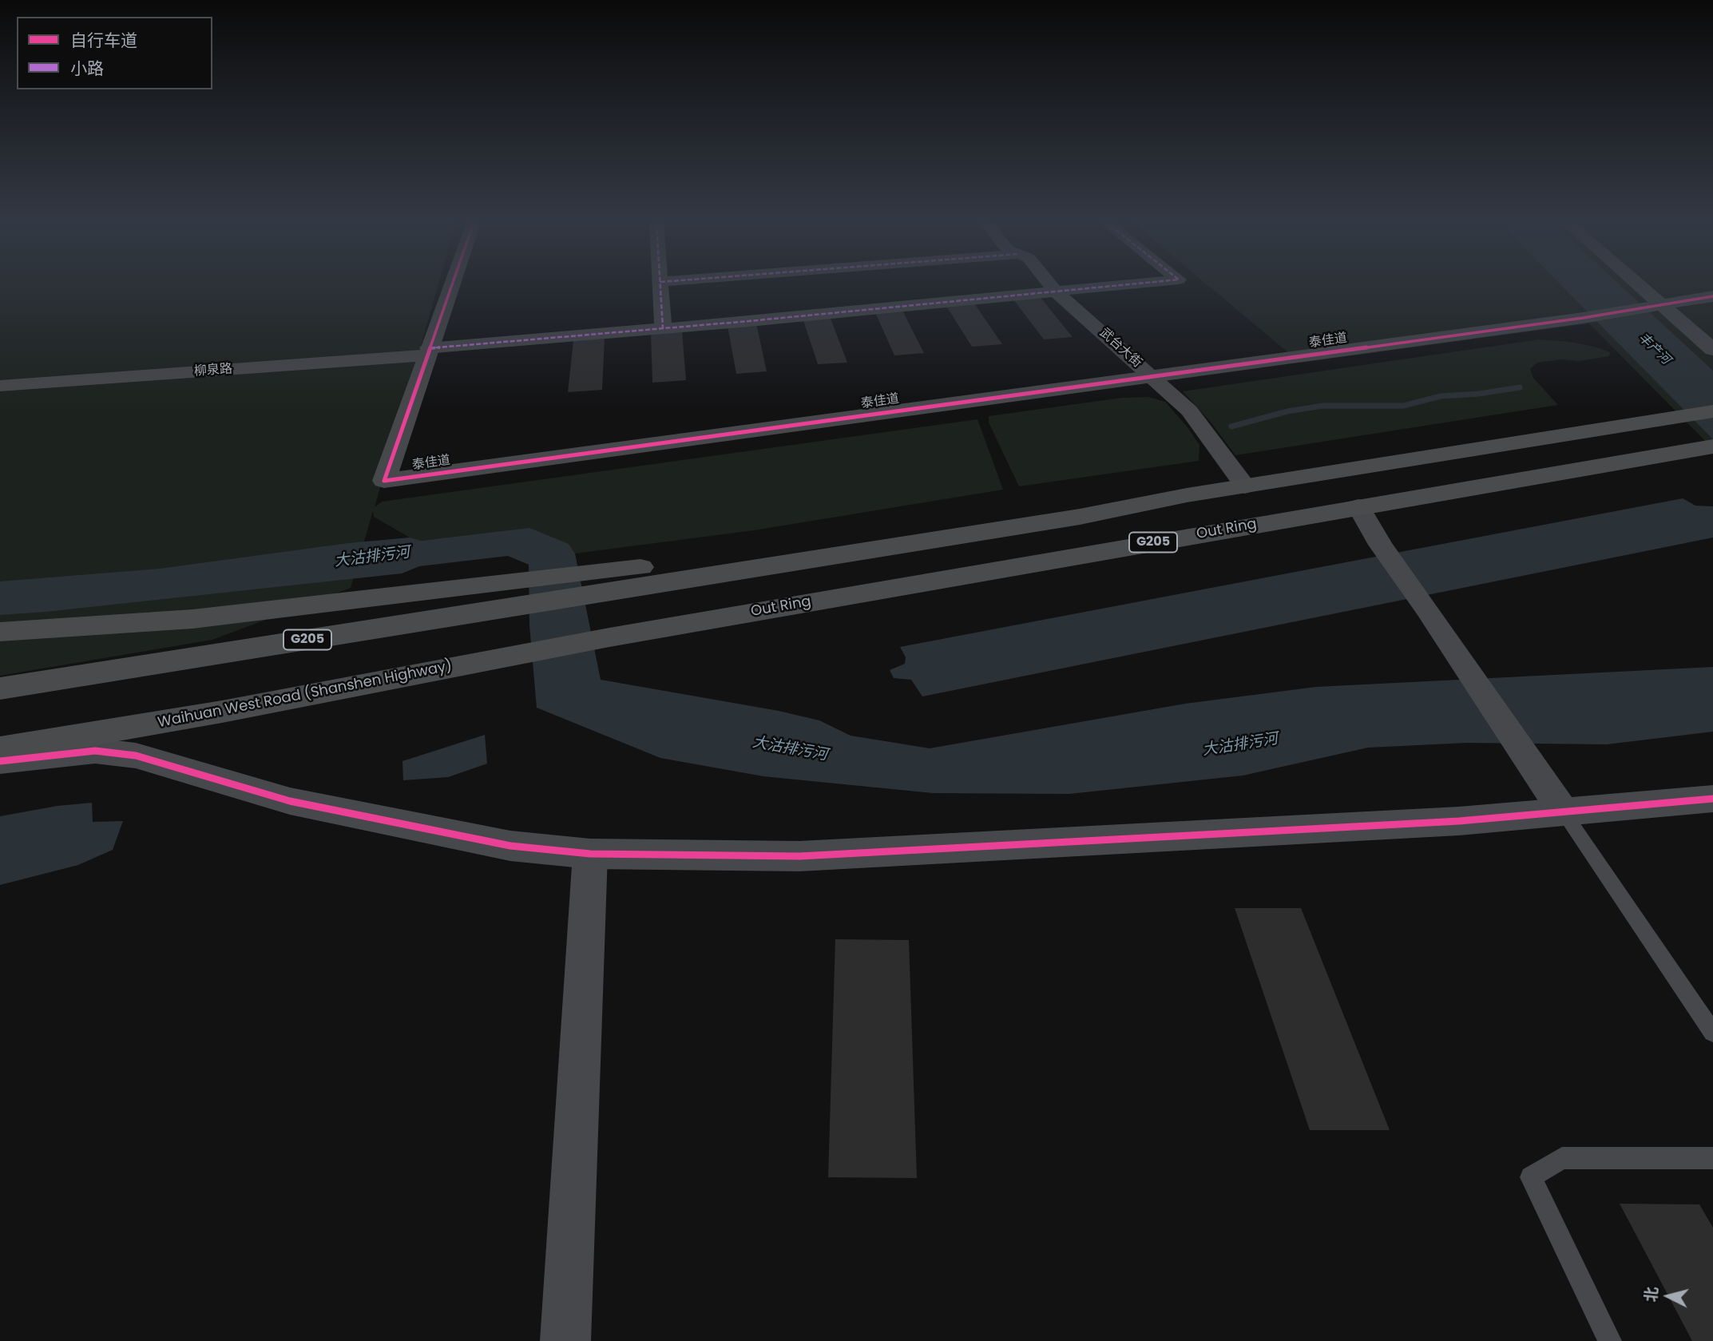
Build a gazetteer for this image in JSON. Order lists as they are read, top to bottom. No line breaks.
{"streets":{"highway":["Out Ring","G205","Waihuan West Road (Shanshen Highway)"],"street":["泰佳道","武台大街","柳泉路"]},"crossings":[["泰佳道","武台大街"],["泰佳道","柳泉路"],["武台大街","柳泉路"],["Out Ring","Waihuan West Road (Shanshen Highway)"]],"water":["丰产河","大沽排污河"],"legend":["自行车道","小路"],"north":"left"}
